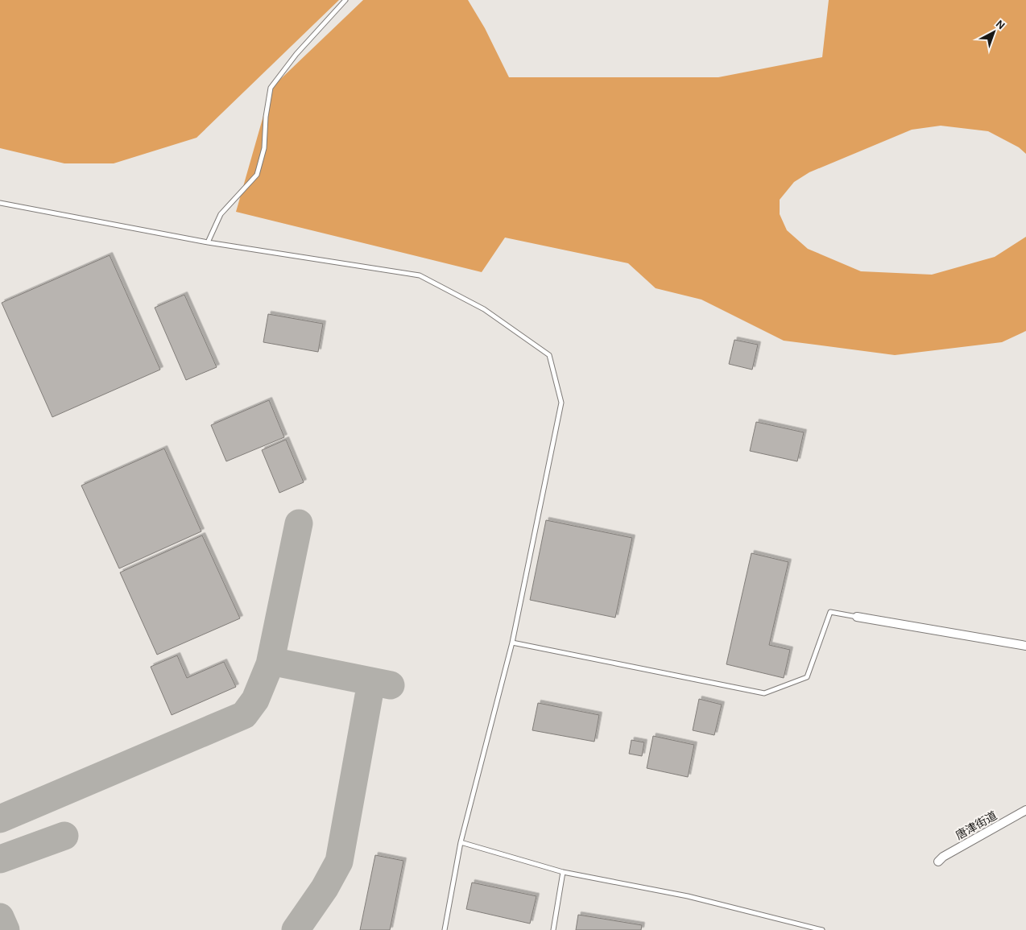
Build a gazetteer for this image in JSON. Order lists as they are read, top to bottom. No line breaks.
{"streets":{"street":["唐津街道"]},"north":"top right"}
